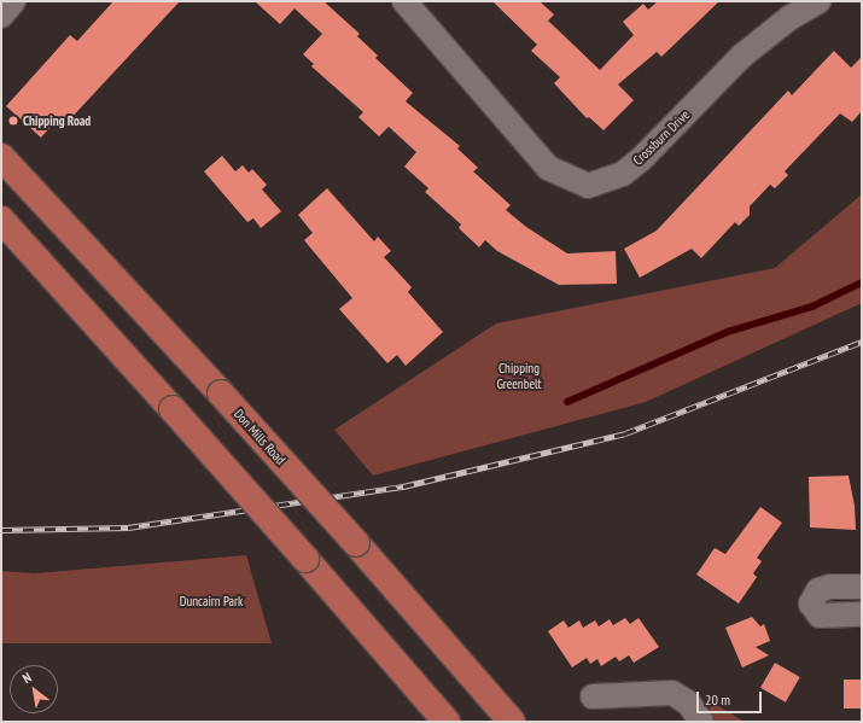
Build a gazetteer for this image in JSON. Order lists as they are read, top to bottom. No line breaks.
{"streets":{"main road":["Don Mills Road"],"street":["Crossburn Drive"]},"parks":["Chipping Greenbelt","Duncairn Park"],"places":["Chipping Road"],"scale_bar":"20 m","north":"top left"}
